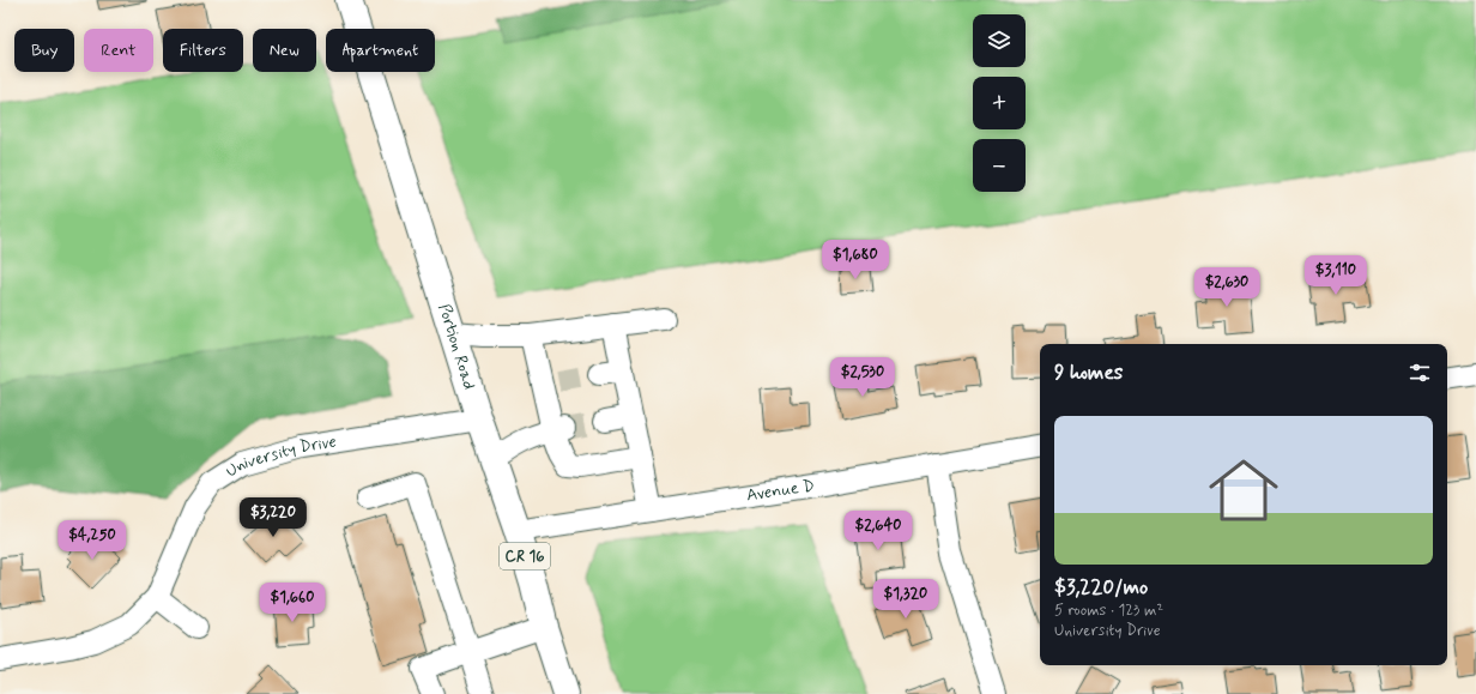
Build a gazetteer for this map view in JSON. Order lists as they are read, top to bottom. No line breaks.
{"streets":{"main road":["Portion Road","CR 16"],"street":["University Drive","Avenue D"]},"crossings":[["Portion Road","University Drive"],["Portion Road","Avenue D"]],"page":{"map_buttons":["+","−"],"chip":["Buy","Rent","Filters","New","Apartment"],"price":["$1,680","$3,110","$2,630","$2,530","$3,220","$2,640","$4,250","$1,320","$1,660"],"heading":"9 homes","list":[{"name":"$3,220/mo","note":"5 rooms · 123 m² · University Drive"}]}}
